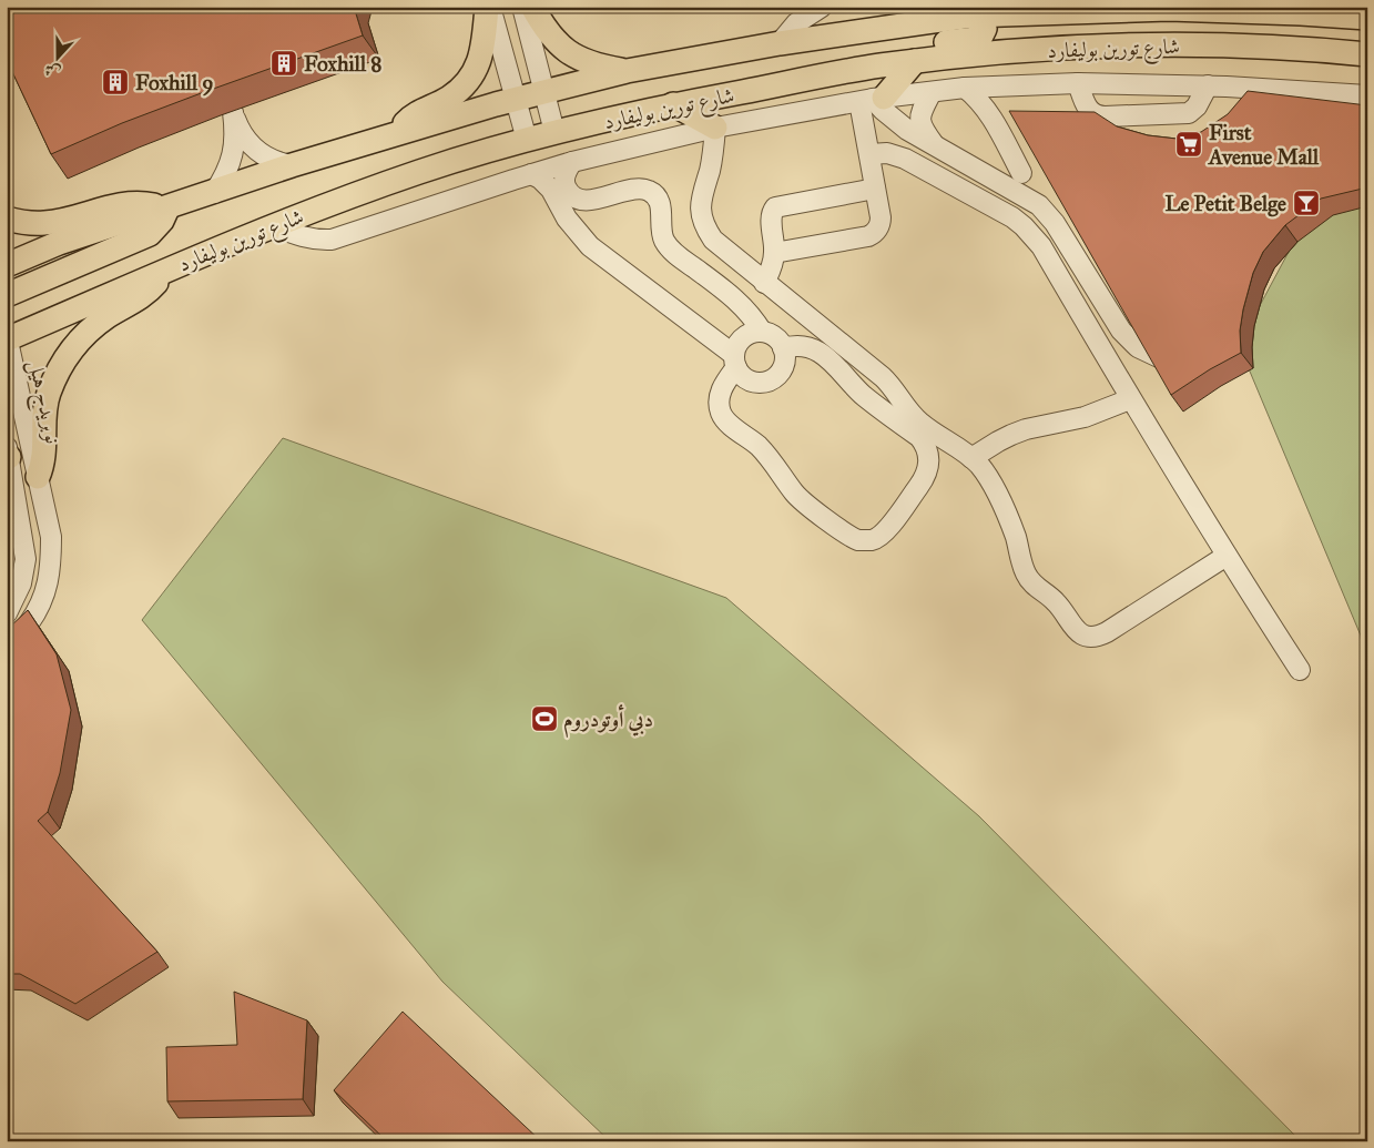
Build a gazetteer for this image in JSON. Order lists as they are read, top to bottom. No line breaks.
{"streets":{"main road":["شارع تورين بوليفارد"],"street":["نوبريدج هيل"]},"crossings":[["شارع تورين بوليفارد","نوبريدج هيل"]],"places":{"building":["Foxhill 8","Foxhill 9"],"supermarket":["First Avenue Mall"],"bar":["Le Petit Belge"],"sports":["دبي أوتودروم"]},"north":"bottom"}
